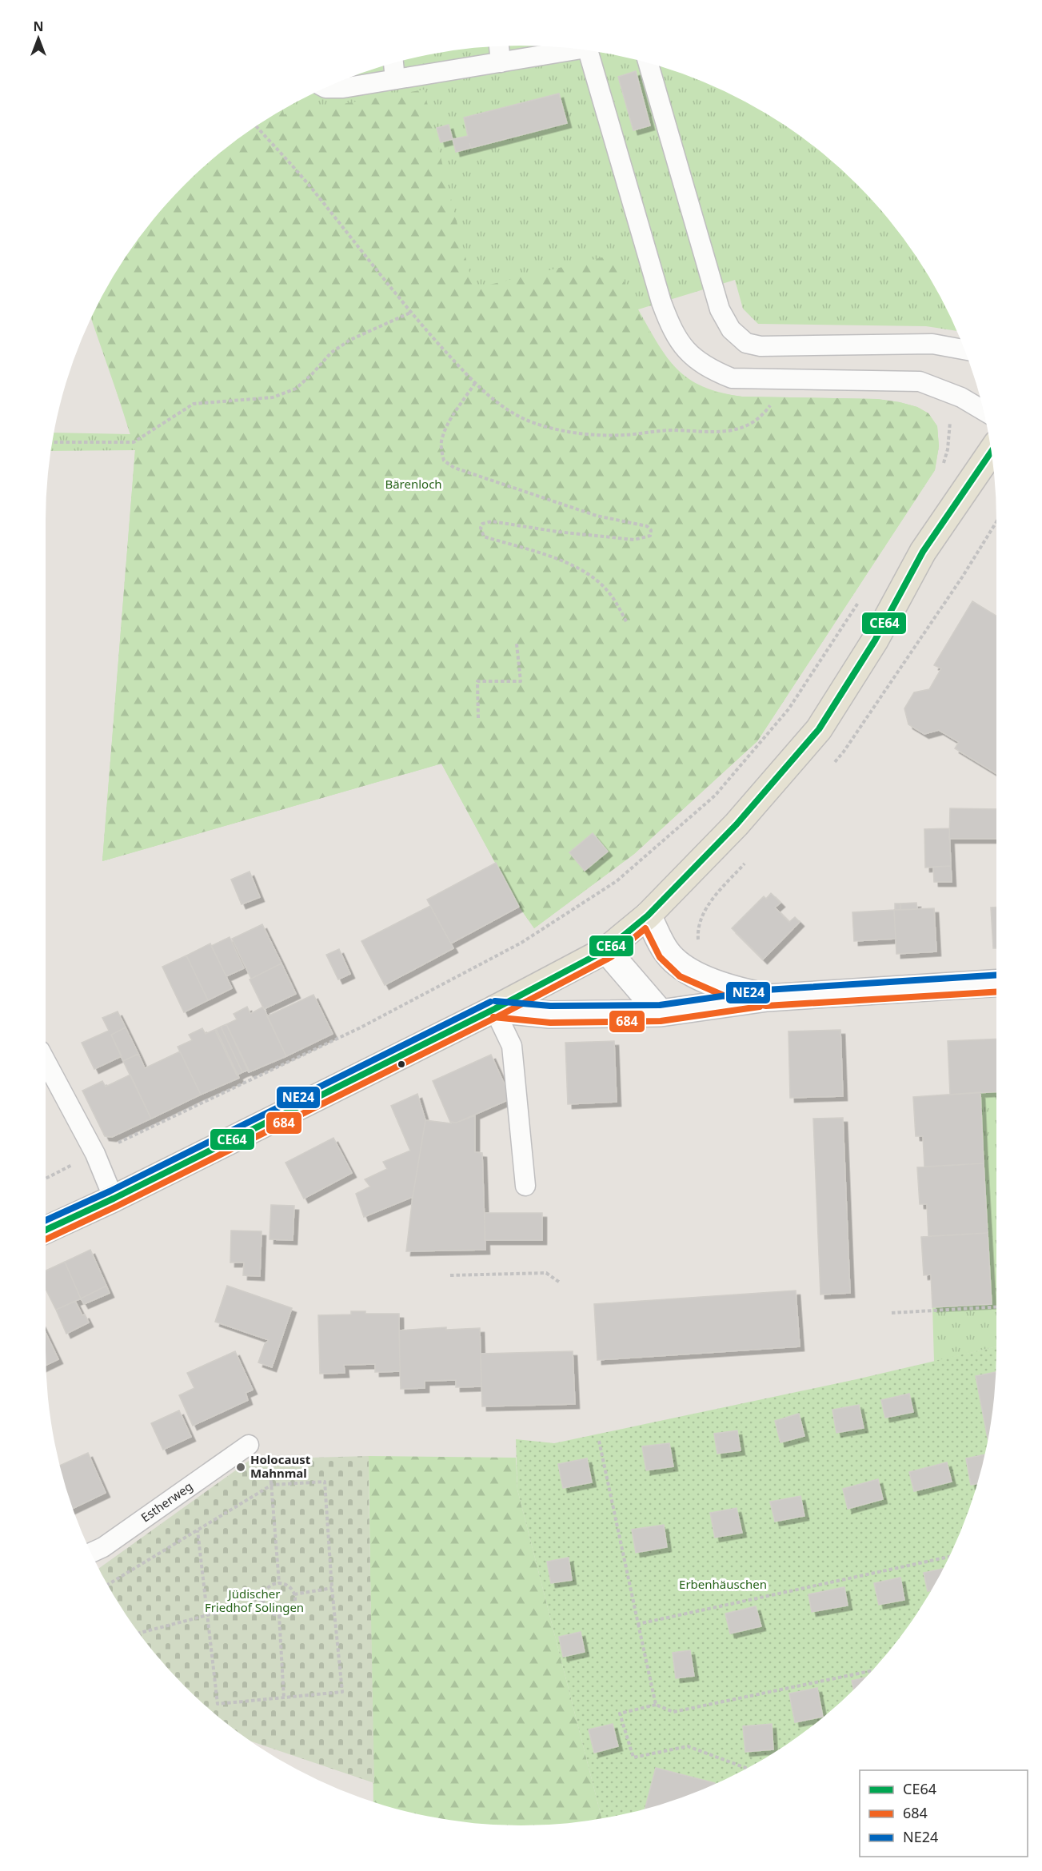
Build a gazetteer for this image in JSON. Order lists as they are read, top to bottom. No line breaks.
{"streets":{"lane":["Estherweg"]},"parks":["Bärenloch","Erbenhäuschen","Jüdischer Friedhof Solingen"],"places":["Holocaust Mahnmal"],"lines":["transit line CE64","transit line 684","transit line NE24"],"legend":["CE64","684","NE24"],"north":"top"}
